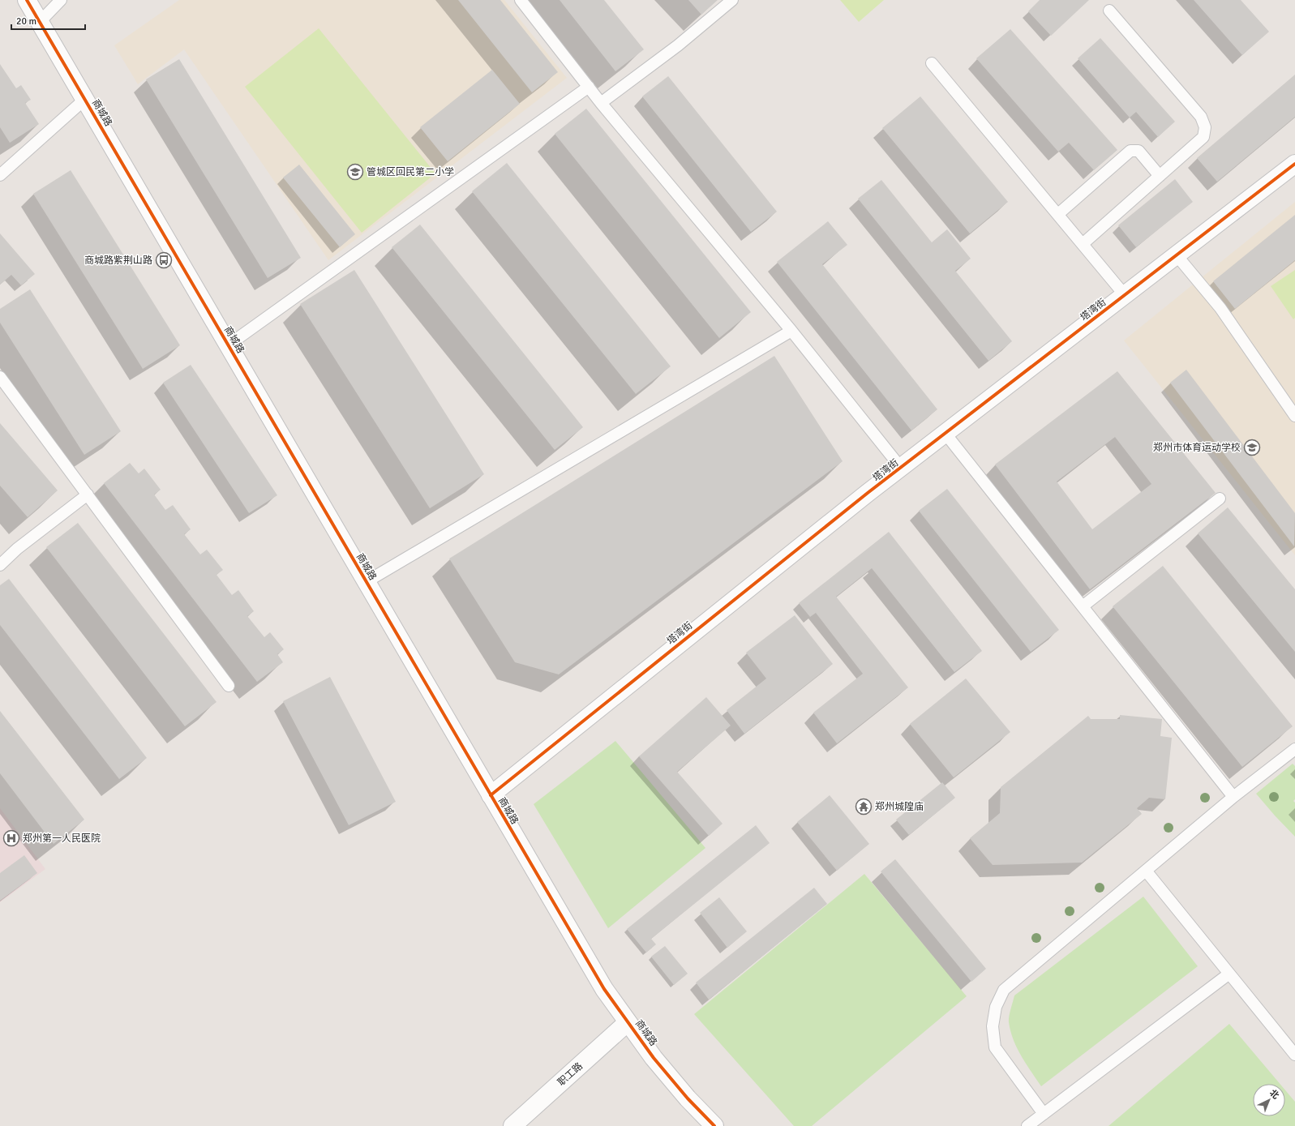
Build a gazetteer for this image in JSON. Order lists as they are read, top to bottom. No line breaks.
{"streets":{"street":["商城路","塔湾街","职工路"]},"crossings":[["商城路","塔湾街"],["商城路","职工路"]],"places":{"school or university":["管城区回民第二小学","郑州市体育运动学校"],"bus stop":["商城路紫荆山路"],"temple":["郑州城隍庙"],"hospital":["郑州第一人民医院"]},"scale_bar":"20 m","north":"top right"}
